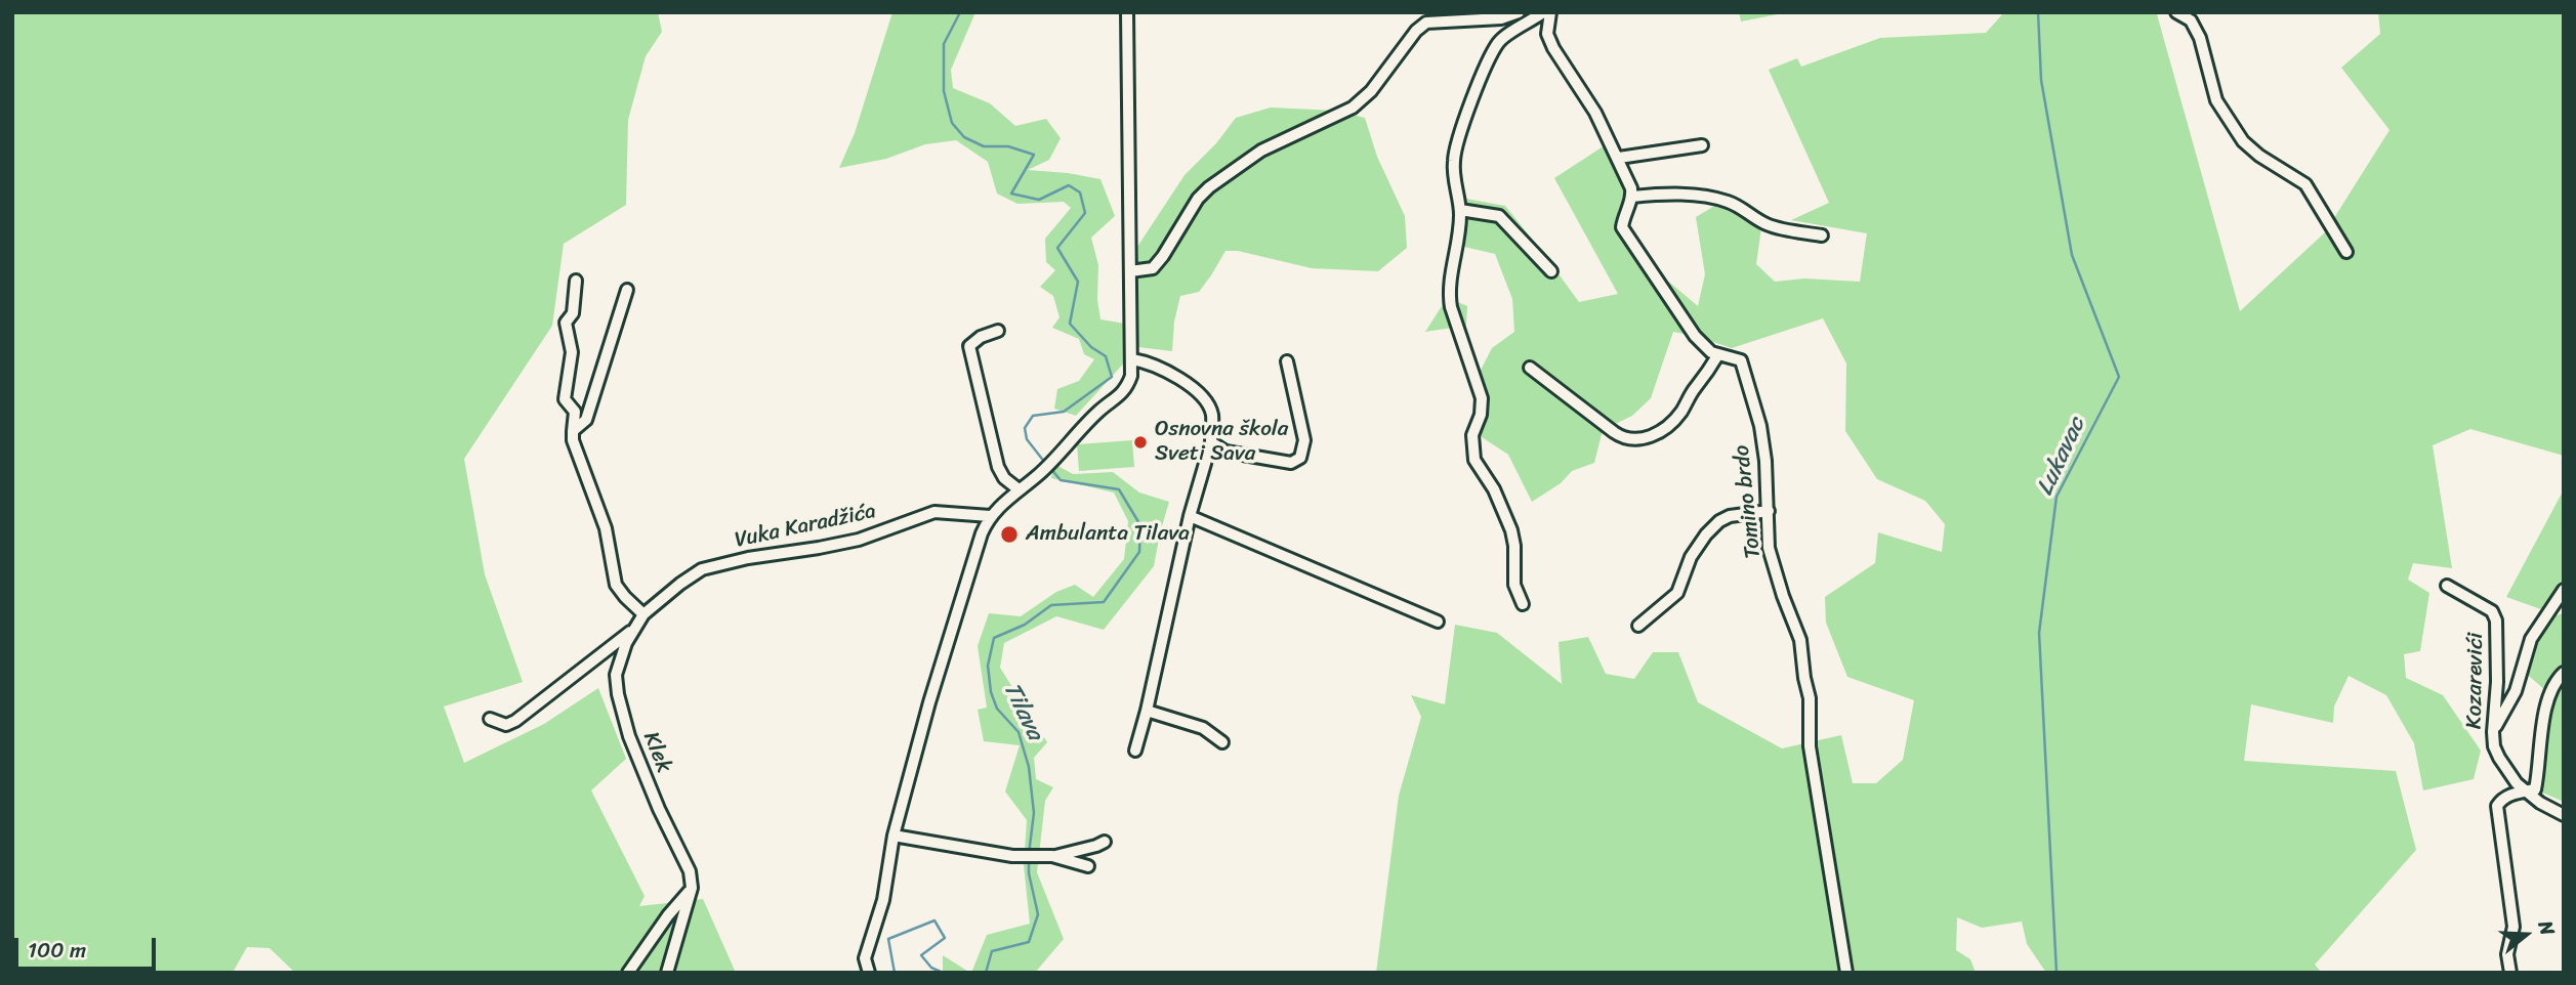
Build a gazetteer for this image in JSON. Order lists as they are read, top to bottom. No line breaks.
{"streets":{"street":["Tomino brdo","Vuka Karadžića","Kozarevići","Klek"]},"crossings":[["Vuka Karadžića","Klek"]],"water":["Lukavac","Tilava"],"places":["Osnovna škola Sveti Sava","Ambulanta Tilava"],"scale_bar":"100 m","north":"right"}
